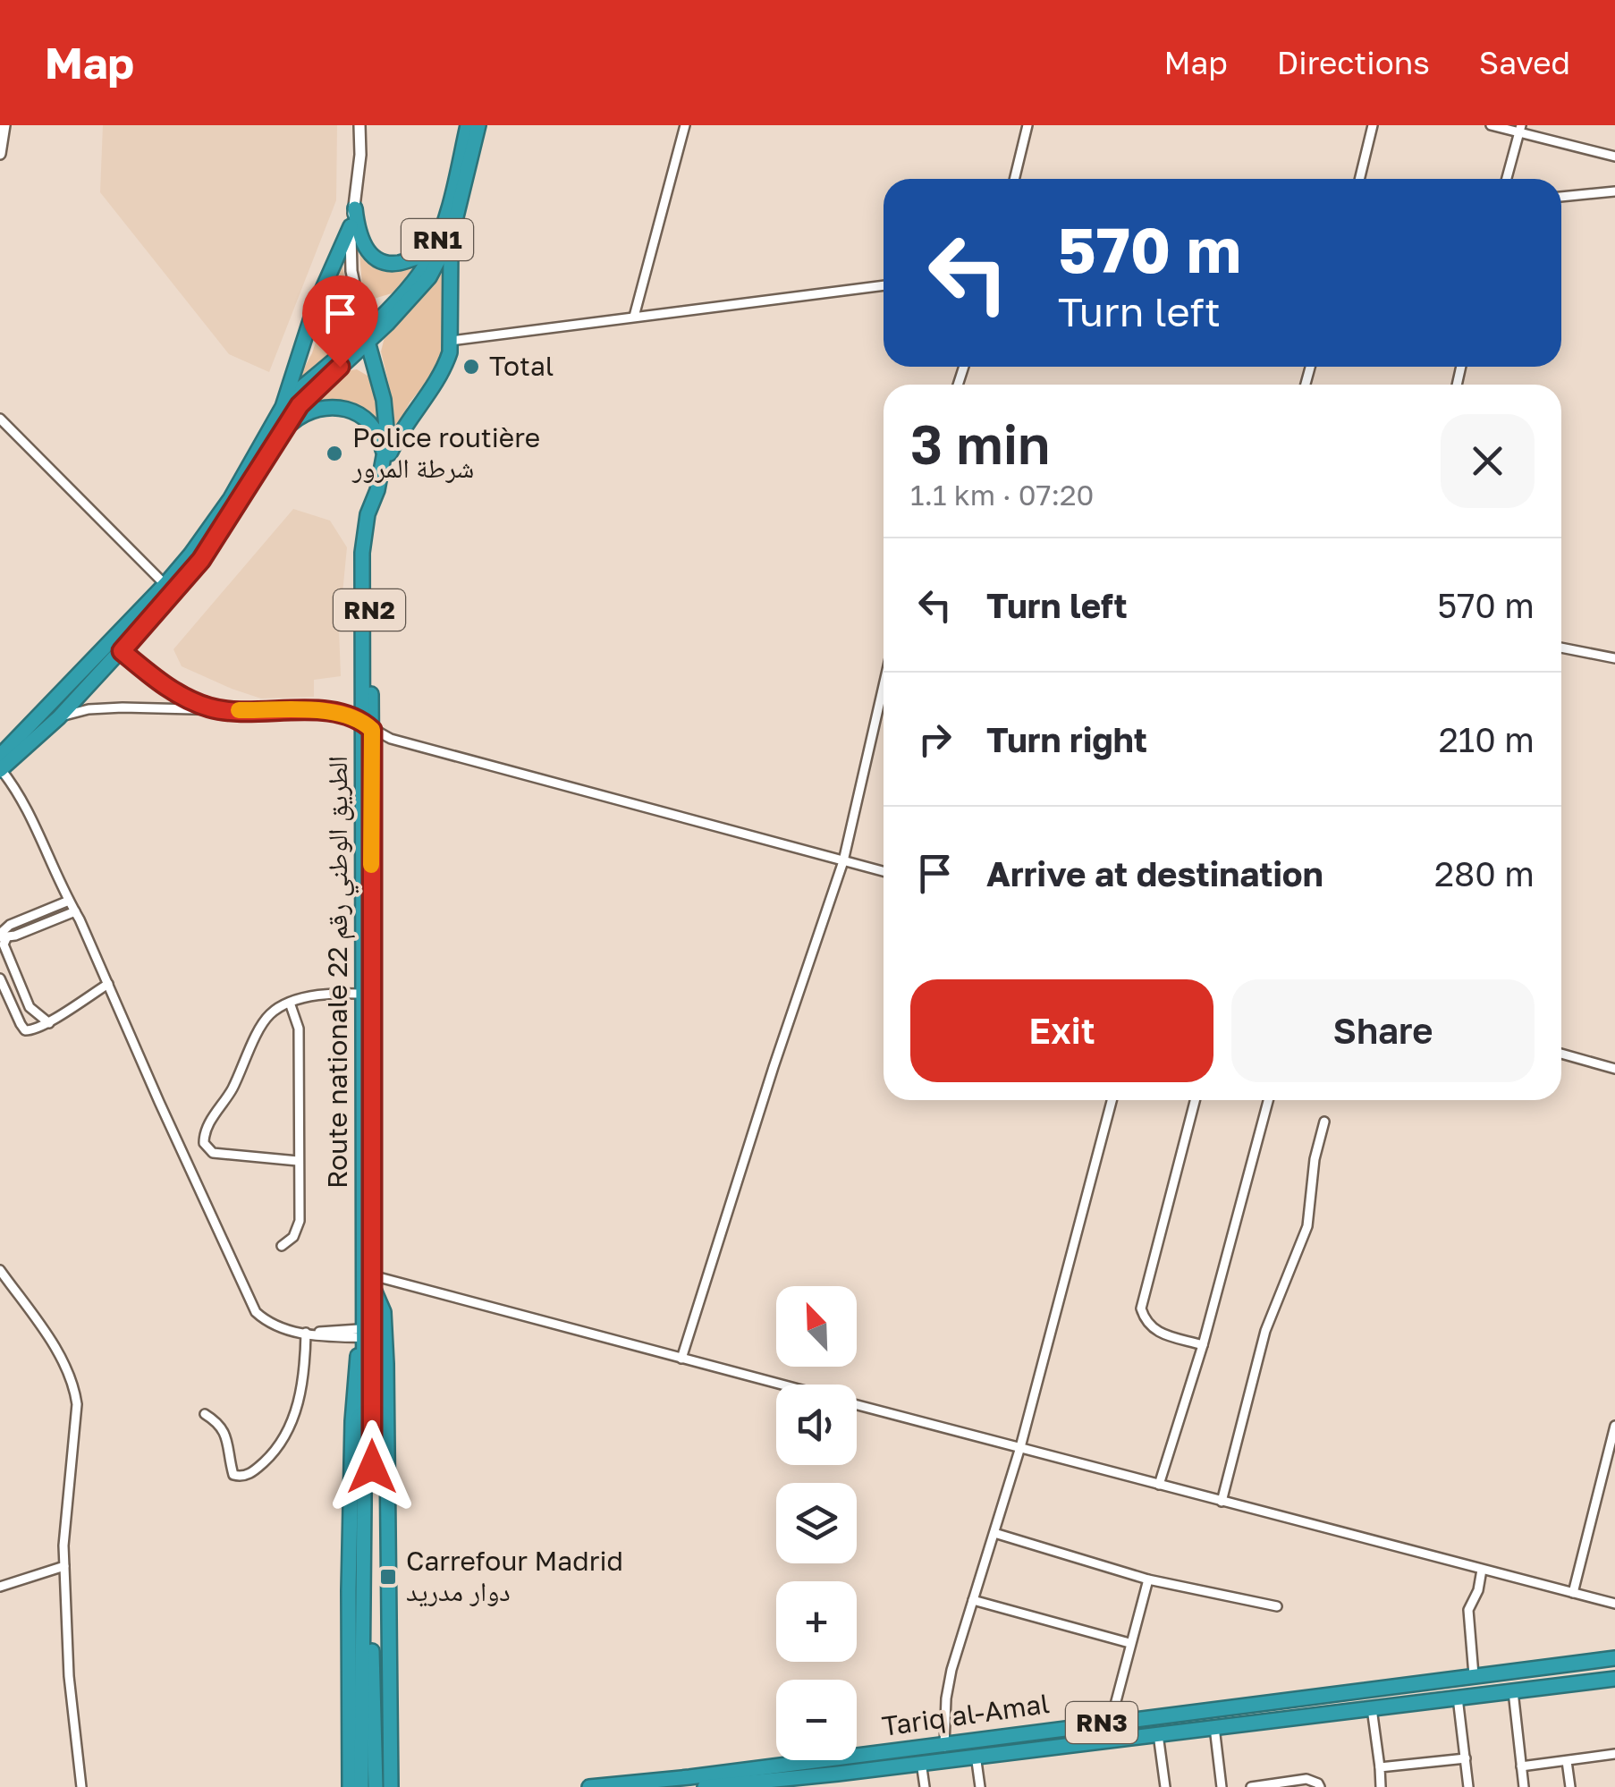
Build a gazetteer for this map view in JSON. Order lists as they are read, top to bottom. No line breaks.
{"streets":{"highway":["RN1","RN2","Route nationale 22 الطريق الوطني رقم","Tariq al-Amal","RN3"]},"crossings":[["RN1","RN2"],["RN2","Route nationale 22 الطريق الوطني رقم"]],"places":{"other":["Total","Police routière شرطة المرور"],"transit":["Carrefour Madrid دوار مدريد"]},"north":"top left","page":{"header":"Map","nav":["Map","Directions","Saved"],"turn":["570 m","Turn left"],"heading":["3 min","1.1 km · 07:20"],"list":[{"name":"Turn left","value":"570 m"},{"name":"Turn right","value":"210 m"},{"name":"Arrive at destination","value":"280 m"}],"buttons":["Exit","Share"],"map_buttons":["+","−"]}}
